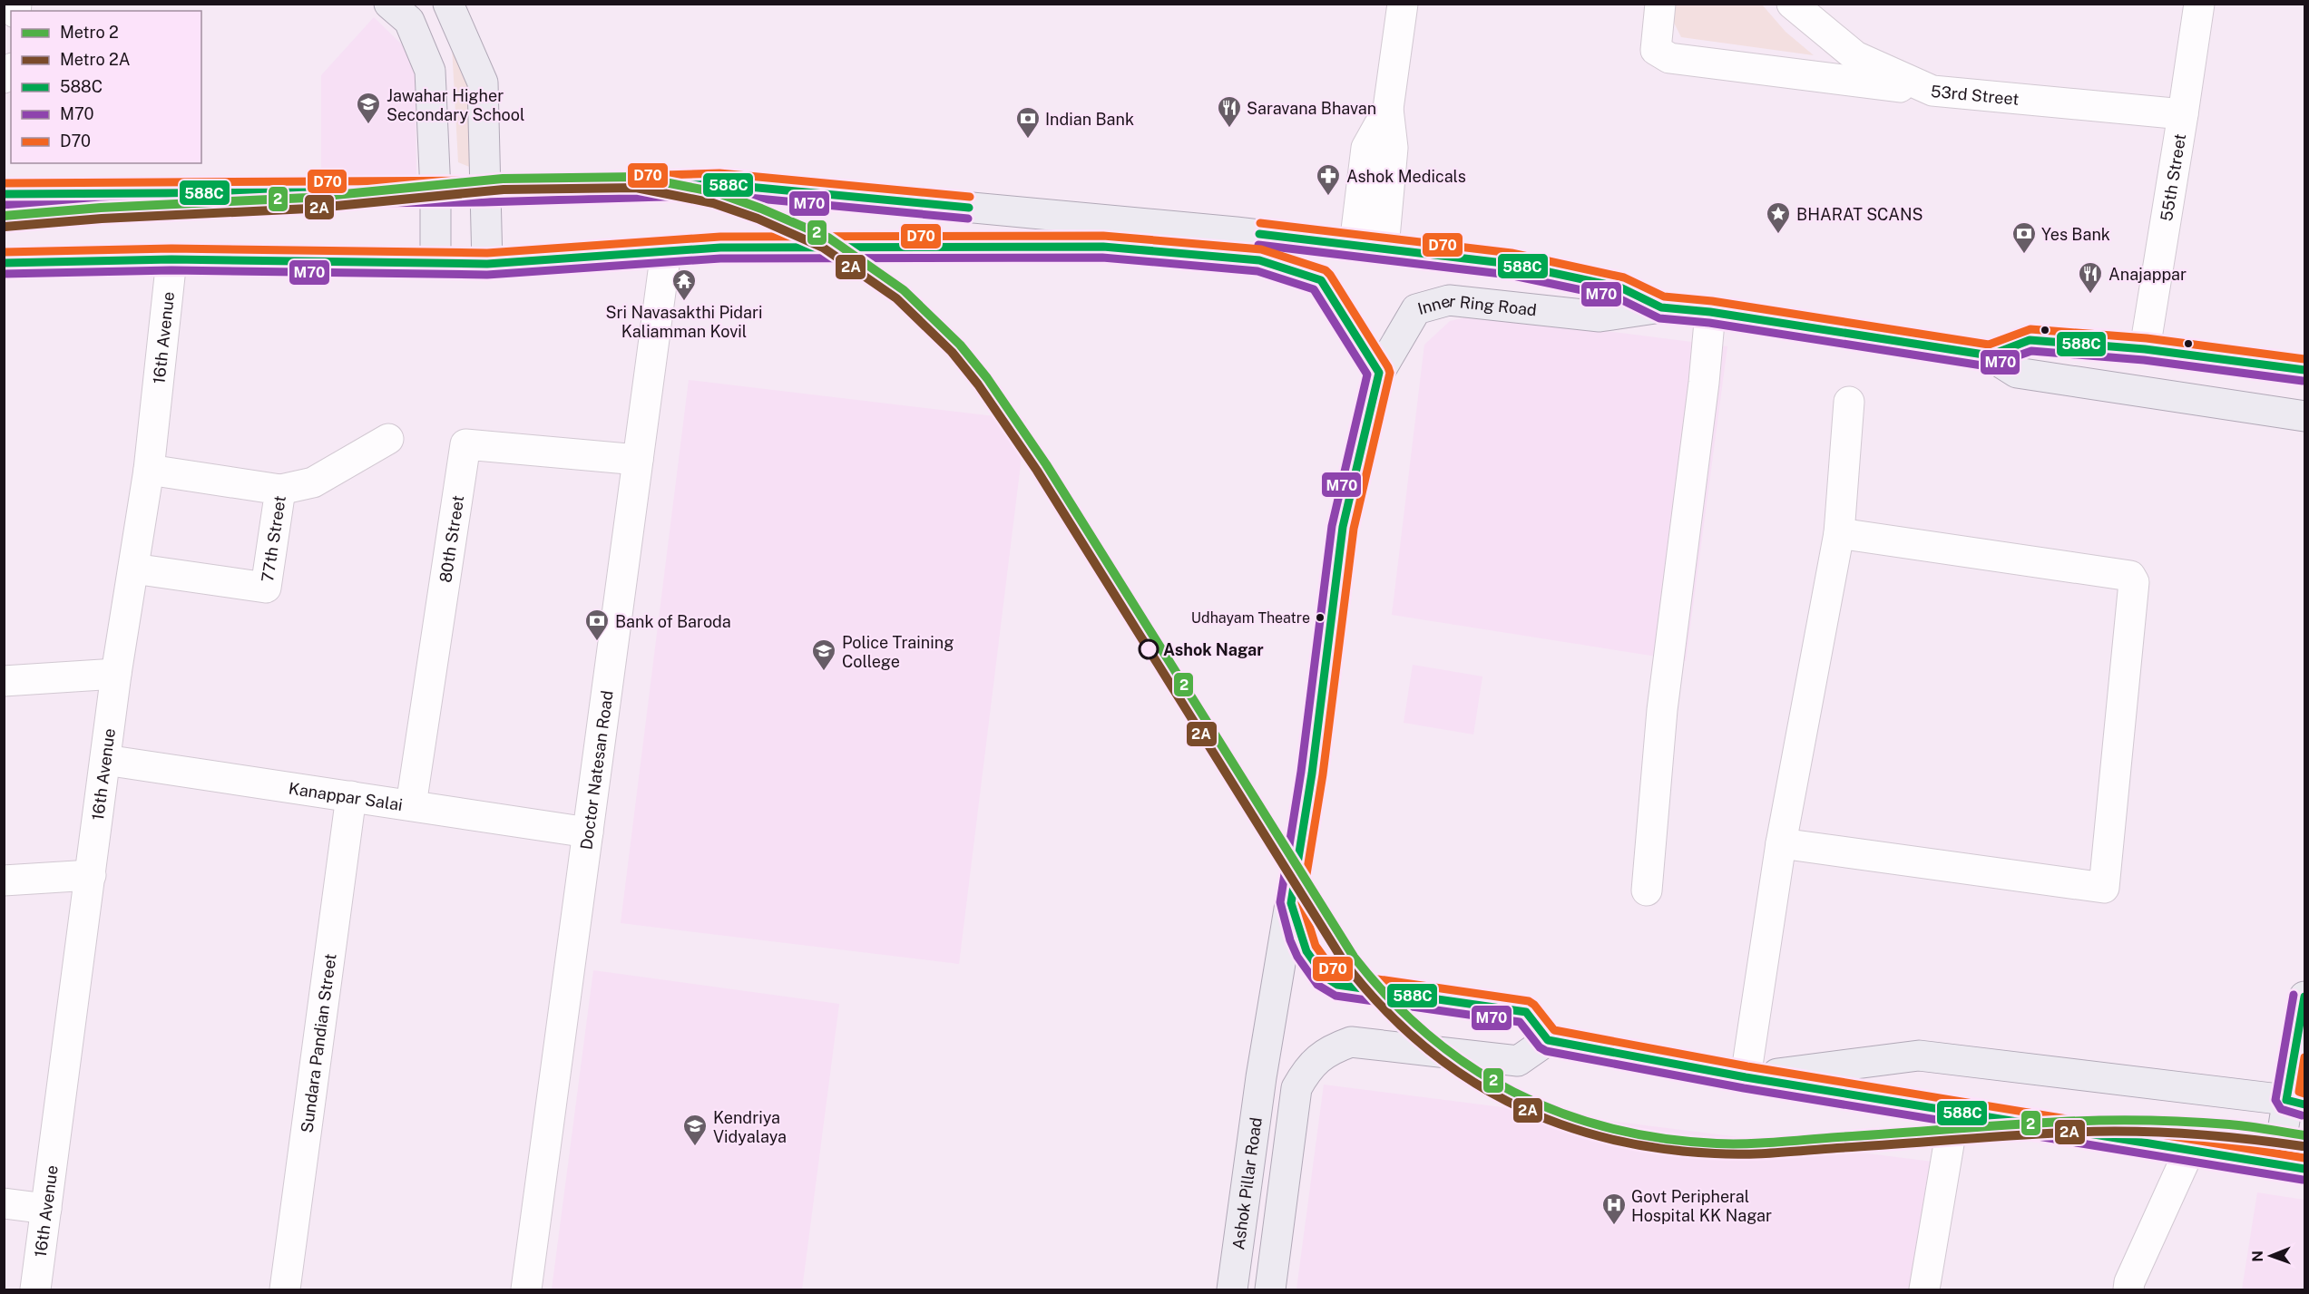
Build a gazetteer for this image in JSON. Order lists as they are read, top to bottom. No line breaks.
{"streets":{"main road":["Inner Ring Road","Ashok Pillar Road"],"street":["53rd Street","55th Street","16th Avenue","77th Street","80th Street","Doctor Natesan Road","Kanappar Salai","Sundara Pandian Street"]},"crossings":[["53rd Street","55th Street"],["Inner Ring Road","Ashok Pillar Road"],["16th Avenue","77th Street"],["16th Avenue","Kanappar Salai"],["80th Street","Doctor Natesan Road"],["80th Street","Kanappar Salai"],["Doctor Natesan Road","Kanappar Salai"],["Kanappar Salai","Sundara Pandian Street"]],"places":{"school or university":["Jawahar Higher Secondary School","Police Training College","Kendriya Vidyalaya"],"restaurant":["Saravana Bhavan","Anajappar"],"bank":["Indian Bank","Yes Bank","Bank of Baroda"],"pharmacy":["Ashok Medicals"],"place":["BHARAT SCANS"],"temple":["Sri Navasakthi Pidari Kaliamman Kovil"],"other":["Udhayam Theatre","Ashok Nagar"],"hospital":["Govt Peripheral Hospital KK Nagar"]},"lines":["transit line D70","metro line 2","transit line 588C","metro line 2A","transit line M70"],"legend":["Metro 2","Metro 2A","588C","M70","D70"],"north":"left"}
